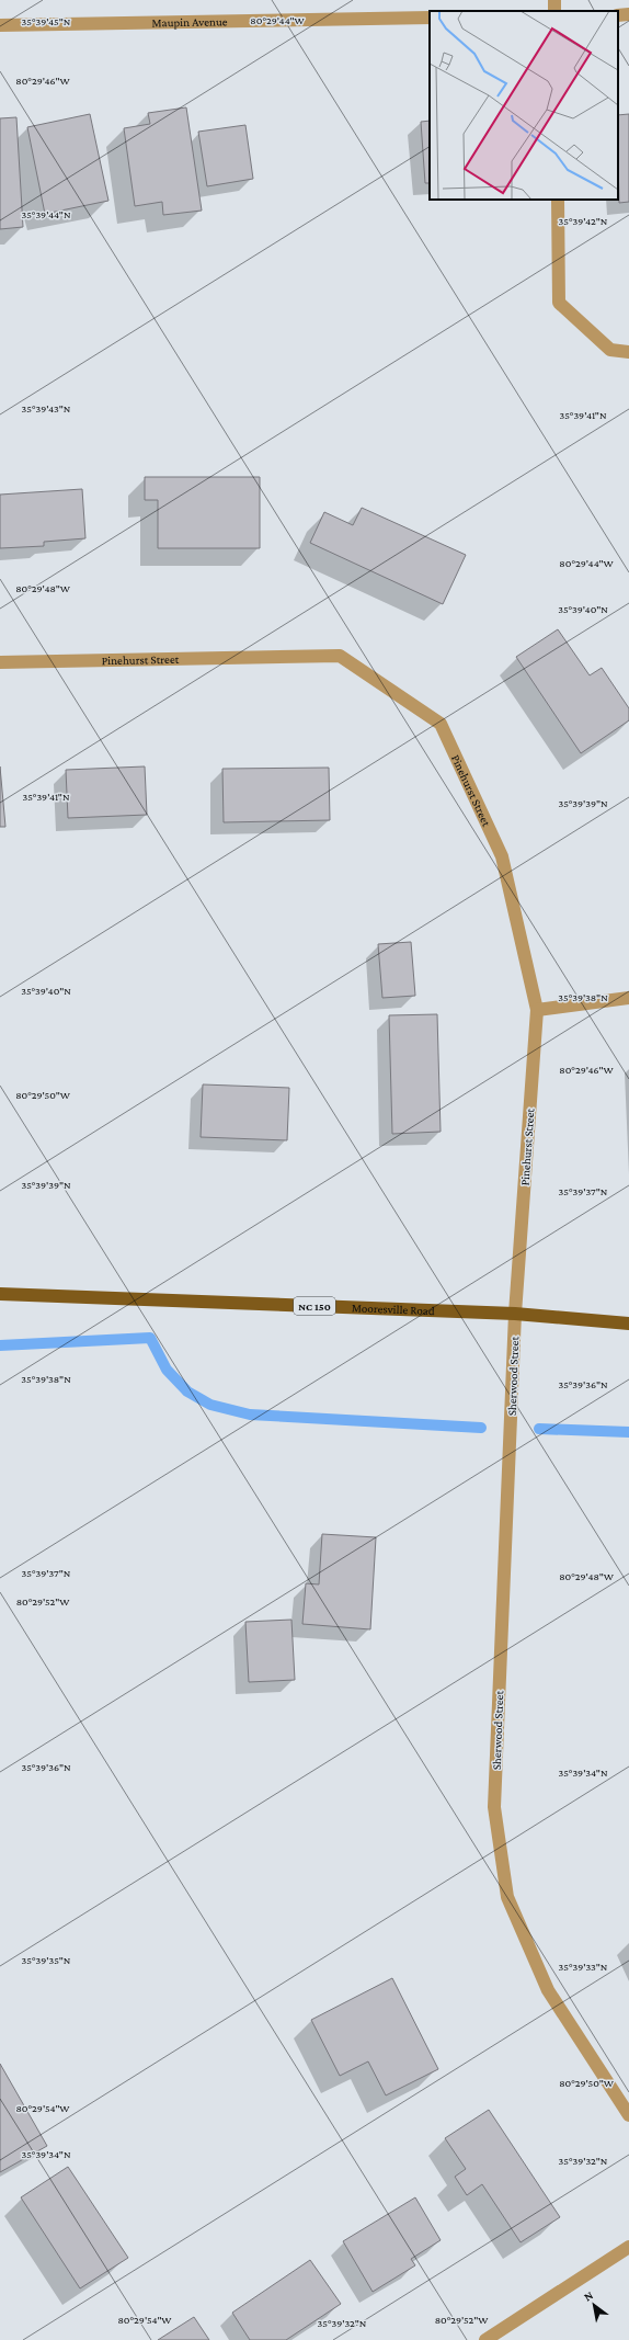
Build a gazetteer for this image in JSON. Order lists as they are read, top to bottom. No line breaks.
{"streets":{"main road":["NC 150","Mooresville Road"],"street":["Maupin Avenue","Pinehurst Street","Sherwood Street"]},"crossings":[["Pinehurst Street","Mooresville Road"],["Pinehurst Street","Sherwood Street"],["Mooresville Road","Sherwood Street"]],"north":"top left","coordinates":["80°29'44\"W","35°39'45\"N","80°29'46\"W","35°39'44\"N","35°39'42\"N","35°39'43\"N","35°39'41\"N","80°29'48\"W","35°39'40\"N","35°39'39\"N","35°39'38\"N","80°29'50\"W","35°39'37\"N","35°39'36\"N","80°29'52\"W","35°39'34\"N","35°39'35\"N","35°39'33\"N","80°29'54\"W","35°39'32\"N"]}
